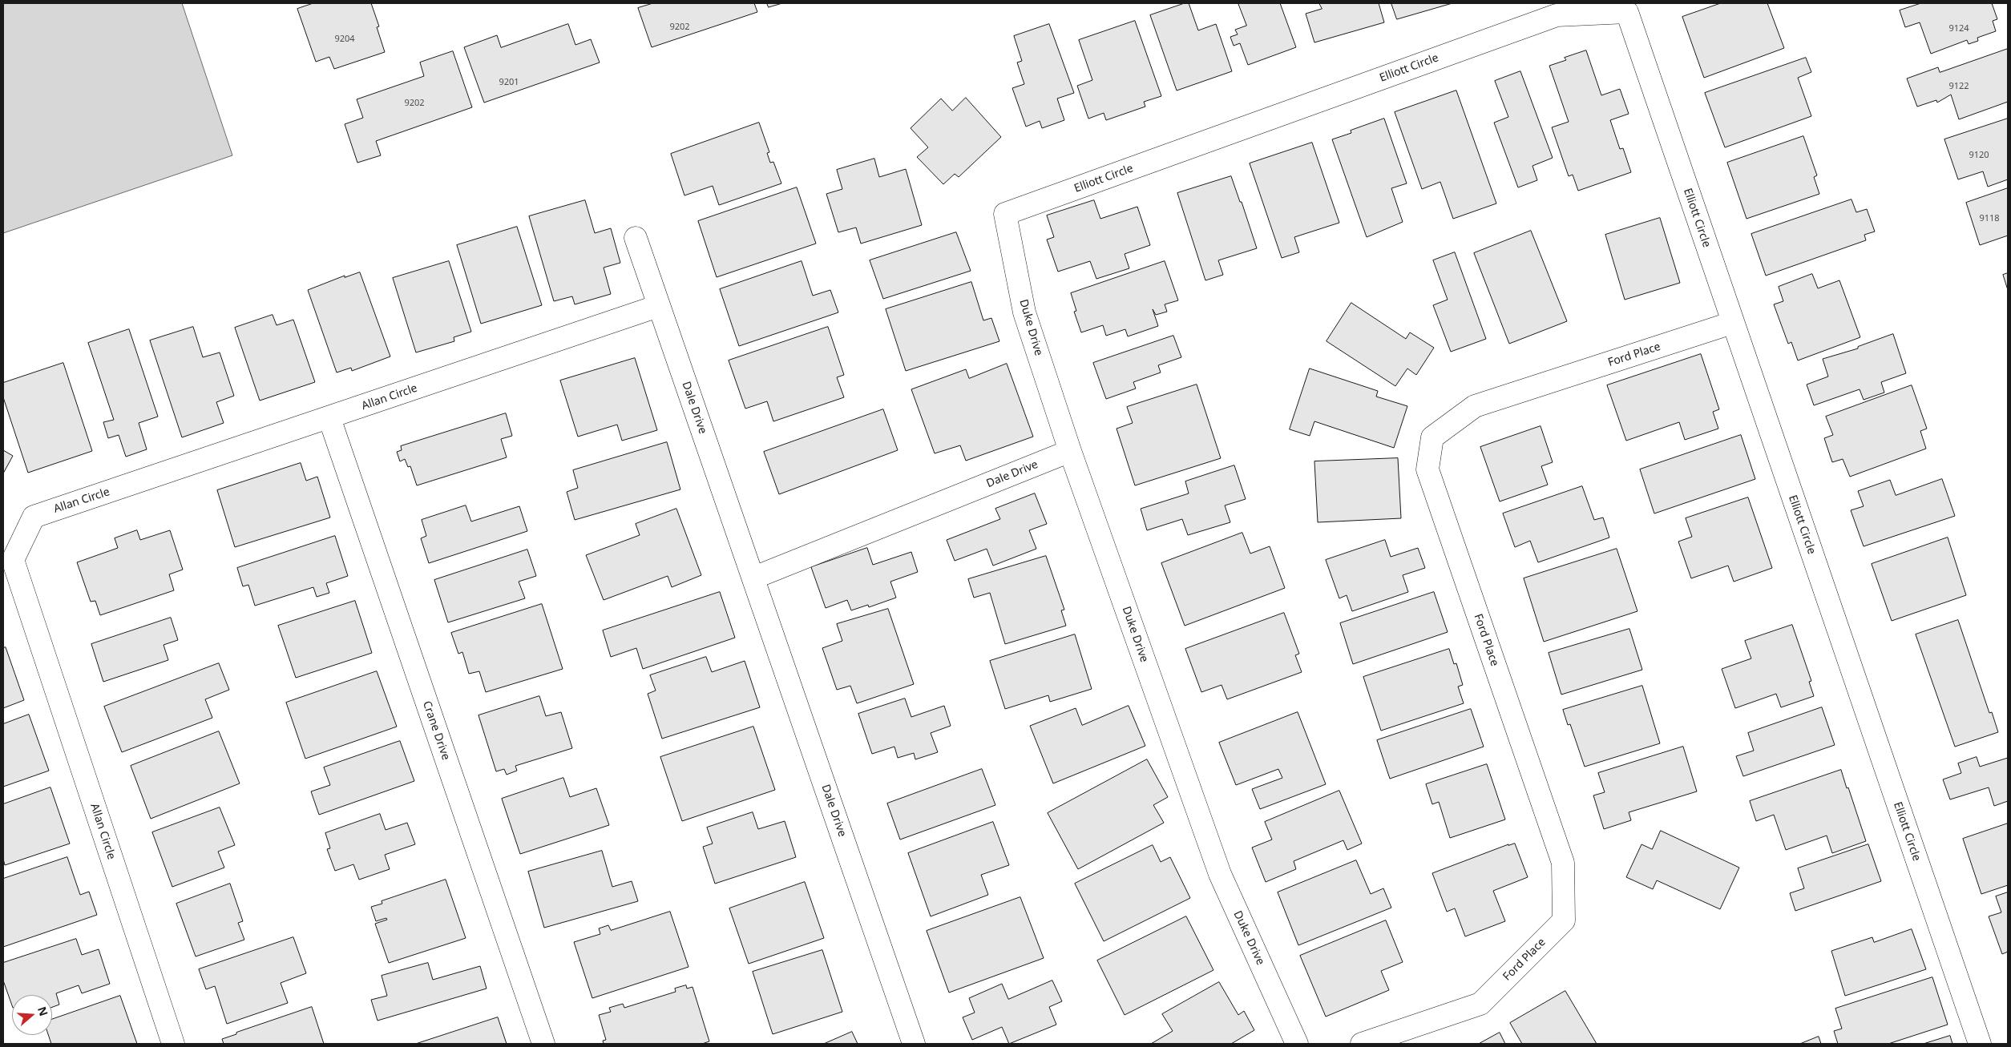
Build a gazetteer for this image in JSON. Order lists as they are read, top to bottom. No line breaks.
{"streets":{"street":["Elliott Circle","Duke Drive","Ford Place","Allan Circle","Dale Drive","Crane Drive"]},"crossings":[["Elliott Circle","Duke Drive"],["Elliott Circle","Ford Place"],["Duke Drive","Dale Drive"],["Allan Circle","Dale Drive"],["Allan Circle","Crane Drive"]],"house_numbers":["9202","9124","9204","9201","9122","9202","9120","9118"],"north":"right"}
